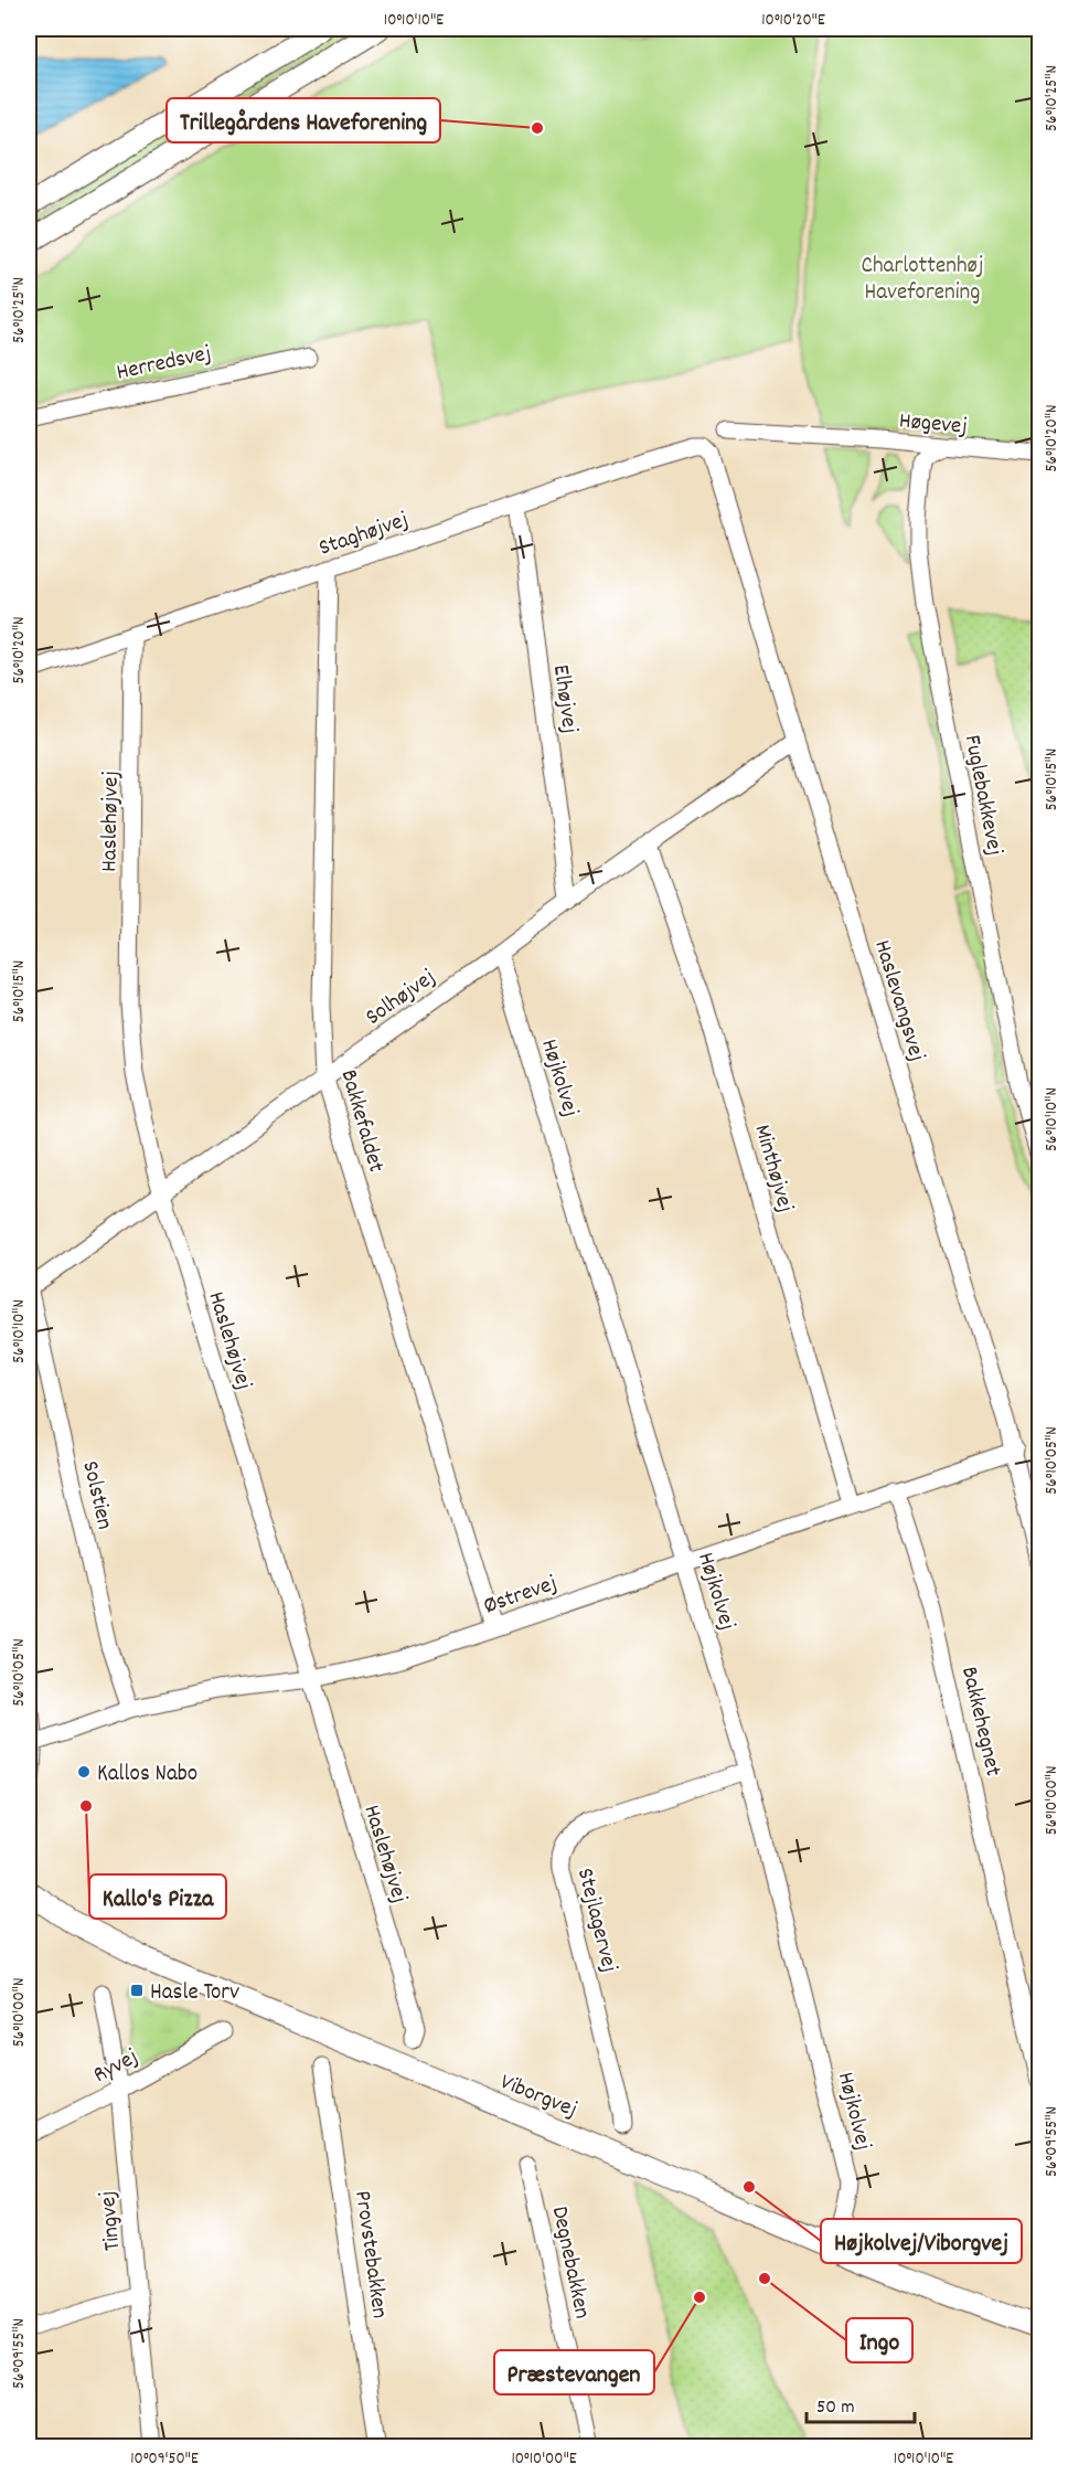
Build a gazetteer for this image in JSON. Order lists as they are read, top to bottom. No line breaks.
{"streets":{"street":["Herredsvej","Høgevej","Staghøjvej","Elhøjvej","Fuglebakkevej","Haslehøjvej","Solhøjvej","Haslevangsvej","Højkolvej","Bakkefaldet","Minthøjvej","Solstien","Østrevej","Bakkehegnet","Stejlagervej","Ryvej","Viborgvej","Tingvej","Provstebakken","Degnebakken"]},"crossings":[["Høgevej","Fuglebakkevej"],["Staghøjvej","Elhøjvej"],["Staghøjvej","Haslehøjvej"],["Staghøjvej","Haslevangsvej"],["Staghøjvej","Bakkefaldet"],["Elhøjvej","Solhøjvej"],["Haslehøjvej","Solhøjvej"],["Haslehøjvej","Østrevej"],["Solhøjvej","Haslevangsvej"],["Solhøjvej","Højkolvej"],["Solhøjvej","Bakkefaldet"],["Solhøjvej","Minthøjvej"],["Solhøjvej","Solstien"],["Haslevangsvej","Østrevej"],["Højkolvej","Østrevej"],["Højkolvej","Stejlagervej"],["Højkolvej","Viborgvej"],["Bakkefaldet","Østrevej"],["Minthøjvej","Østrevej"],["Solstien","Østrevej"],["Østrevej","Bakkehegnet"],["Ryvej","Tingvej"]],"parks":["Charlottenhøj Haveforening"],"places":{"other":["Trillegårdens Haveforening","Kallos Nabo","Kallo's Pizza","Højkolvej/Viborgvej","Ingo","Præstevangen"],"transit":["Hasle Torv"]},"scale_bar":"50 m","coordinates":["10°10'10\"E","10°10'20\"E","56°10'25\"N","56°10'20\"N","56°10'15\"N","56°10'10\"N","56°10'05\"N","56°10'00\"N","56°09'55\"N","10°09'50\"E","10°10'00\"E"]}
